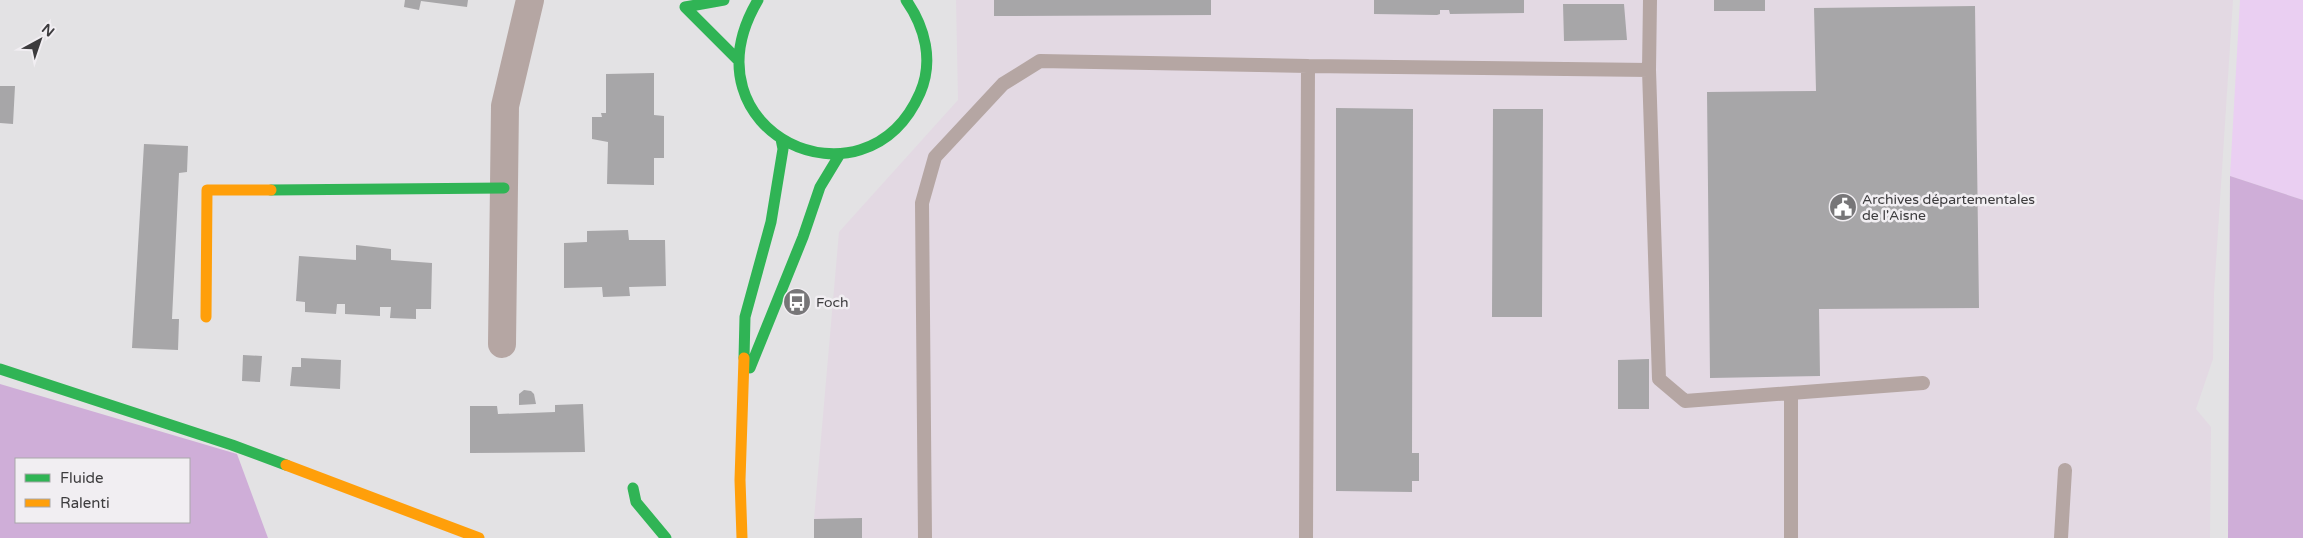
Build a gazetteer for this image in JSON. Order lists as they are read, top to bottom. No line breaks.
{"places":{"public building":["Archives départementales de l'Aisne"],"bus stop":["Foch"]},"legend":["Fluide","Ralenti"],"north":"top right"}
